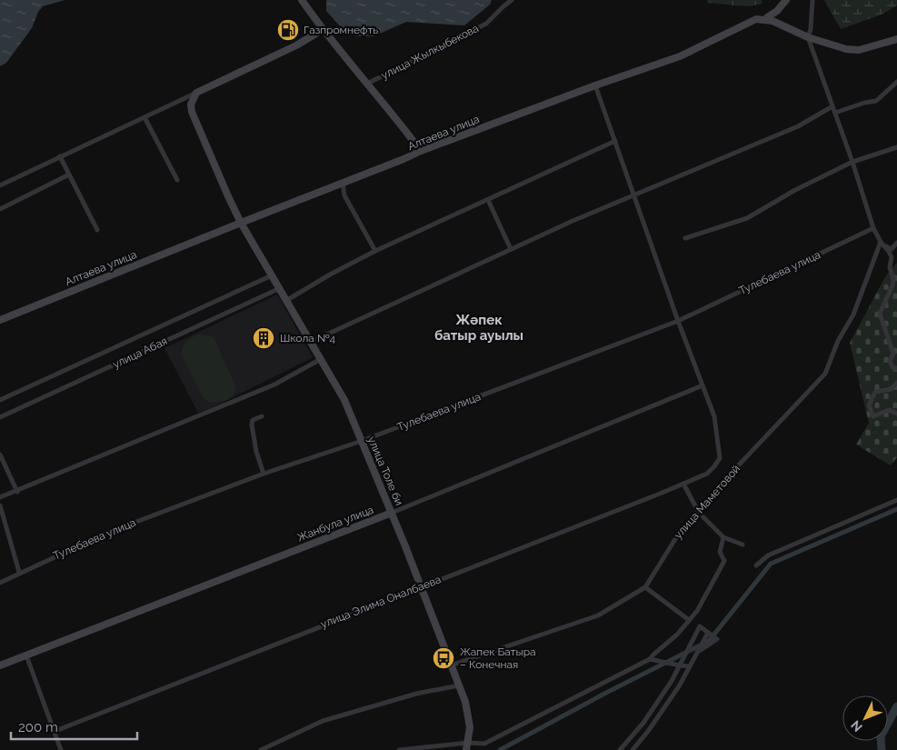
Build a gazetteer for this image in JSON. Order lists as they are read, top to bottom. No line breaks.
{"streets":{"street":["улица Жылкыбекова","Алтаева улица","Тулебаева улица","улица Абая","улица Толе би","улица Маметовой","Жанбула улица","улица Элима Оналбаева"]},"crossings":[["Алтаева улица","улица Толе би"],["Тулебаева улица","улица Толе би"],["улица Абая","улица Толе би"],["улица Толе би","улица Маметовой"],["улица Толе би","Жанбула улица"],["улица Толе би","улица Элима Оналбаева"],["Жанбула улица","улица Элима Оналбаева"]],"districts":["Жәпек батыр ауылы"],"places":{"fuel station":["Газпромнефть"],"building":["Школа №4"],"bus stop":["Жапек Батыра – Конечная"]},"scale_bar":"200 m","north":"bottom left"}
